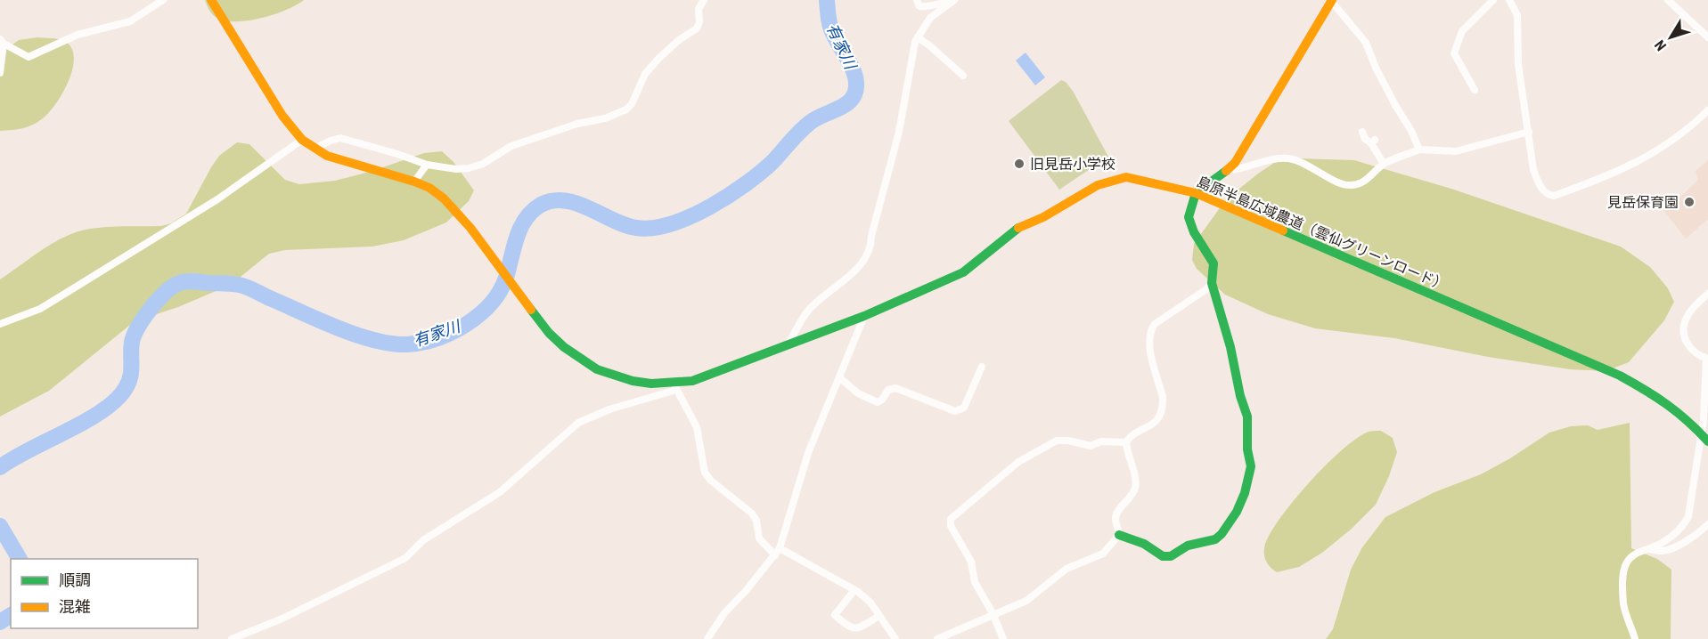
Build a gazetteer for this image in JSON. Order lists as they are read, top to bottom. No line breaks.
{"streets":{"street":["島原半島広域農道（雲仙グリーンロード）"]},"water":["有家川"],"places":["旧見岳小学校","見岳保育園"],"legend":["順調","混雑"],"north":"bottom left"}
